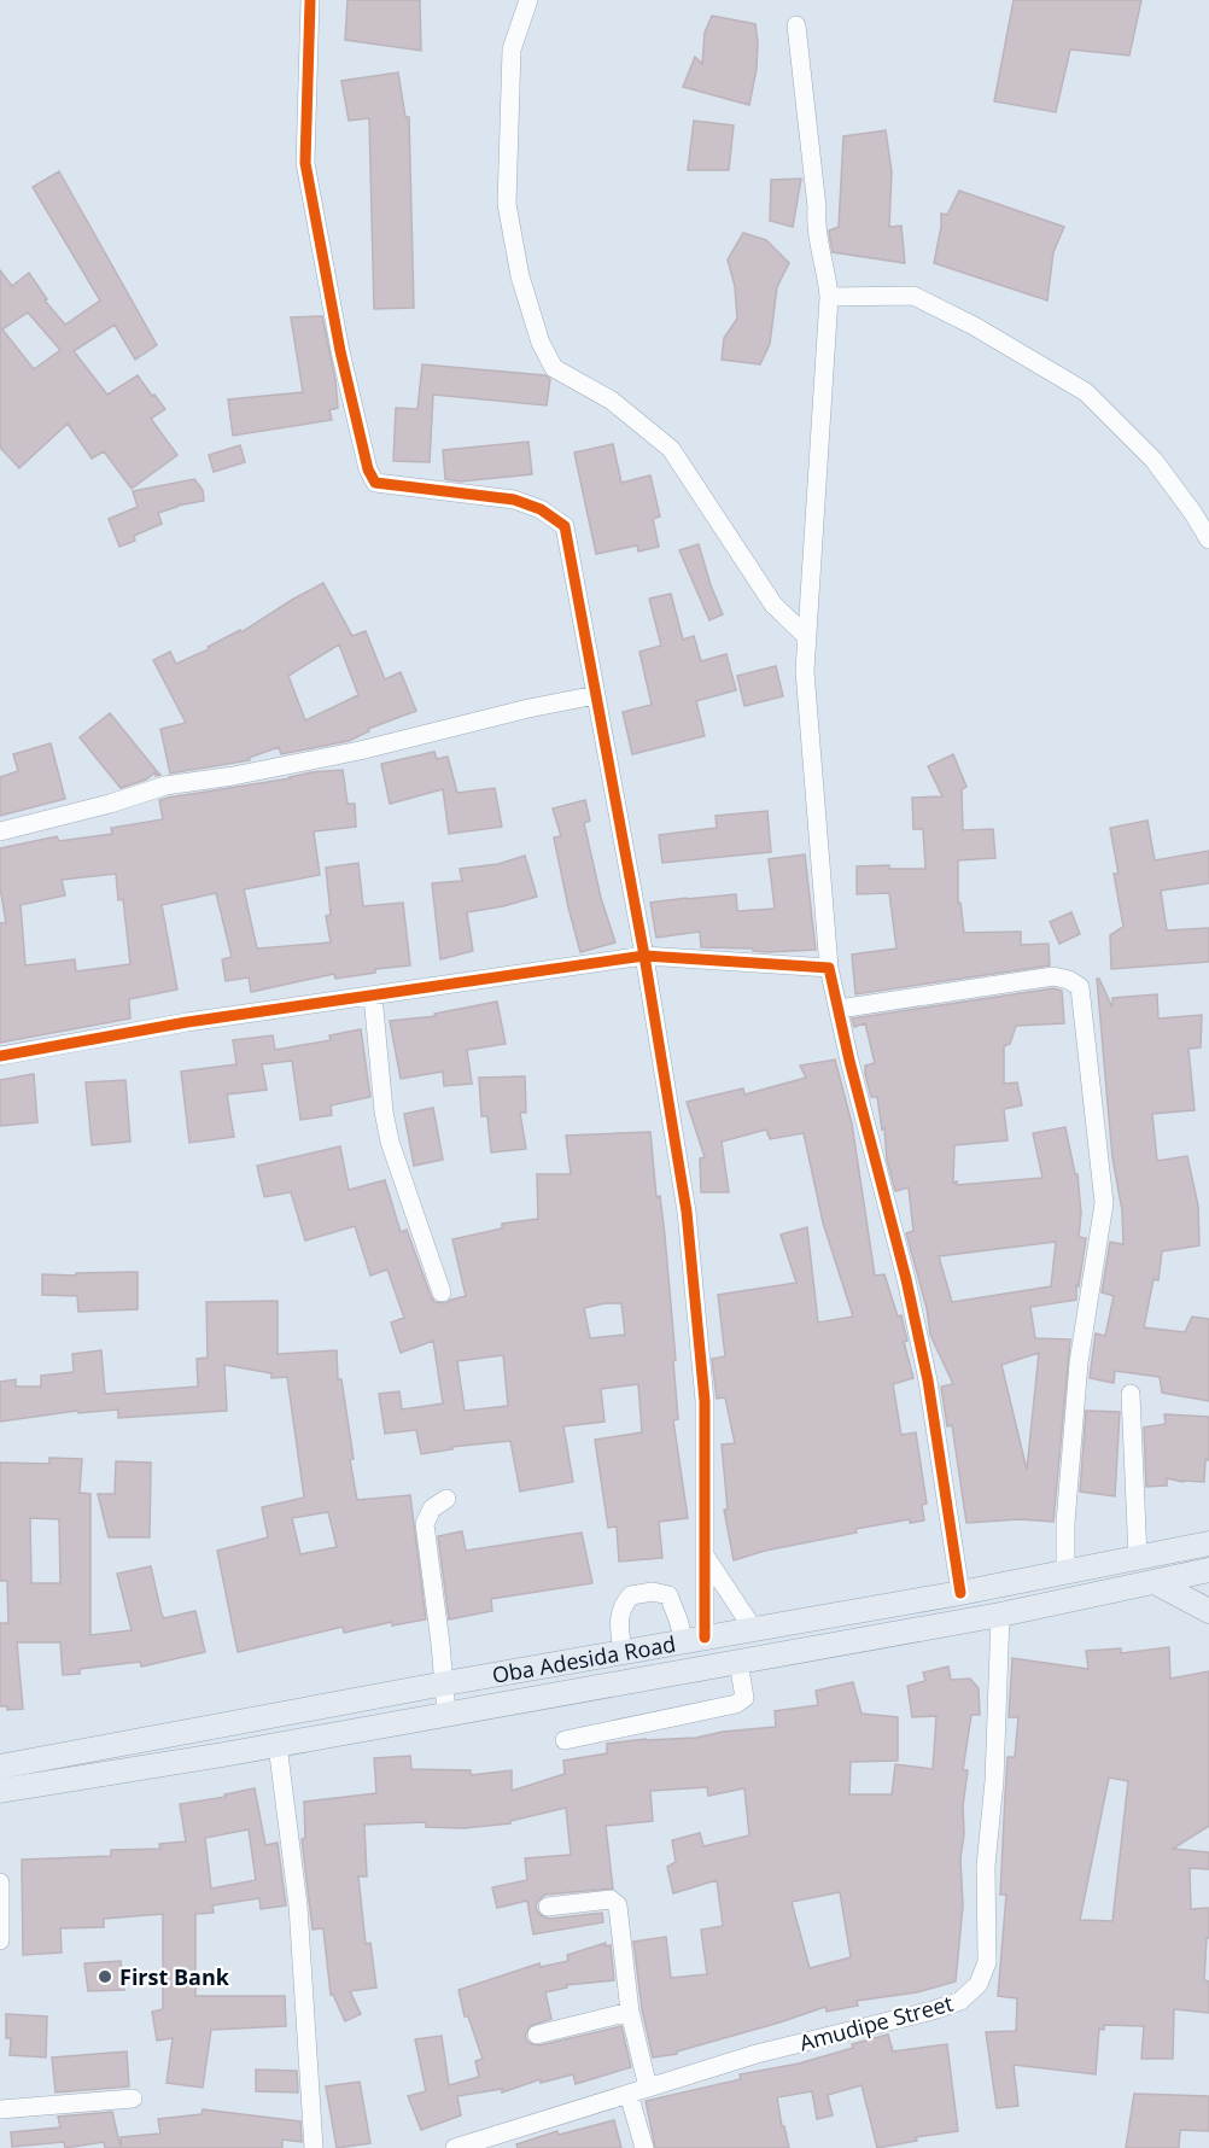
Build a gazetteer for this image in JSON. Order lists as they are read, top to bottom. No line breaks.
{"streets":{"main road":["Oba Adesida Road"],"street":["Amudipe Street"]},"crossings":[["Oba Adesida Road","Amudipe Street"]],"places":["First Bank"]}
